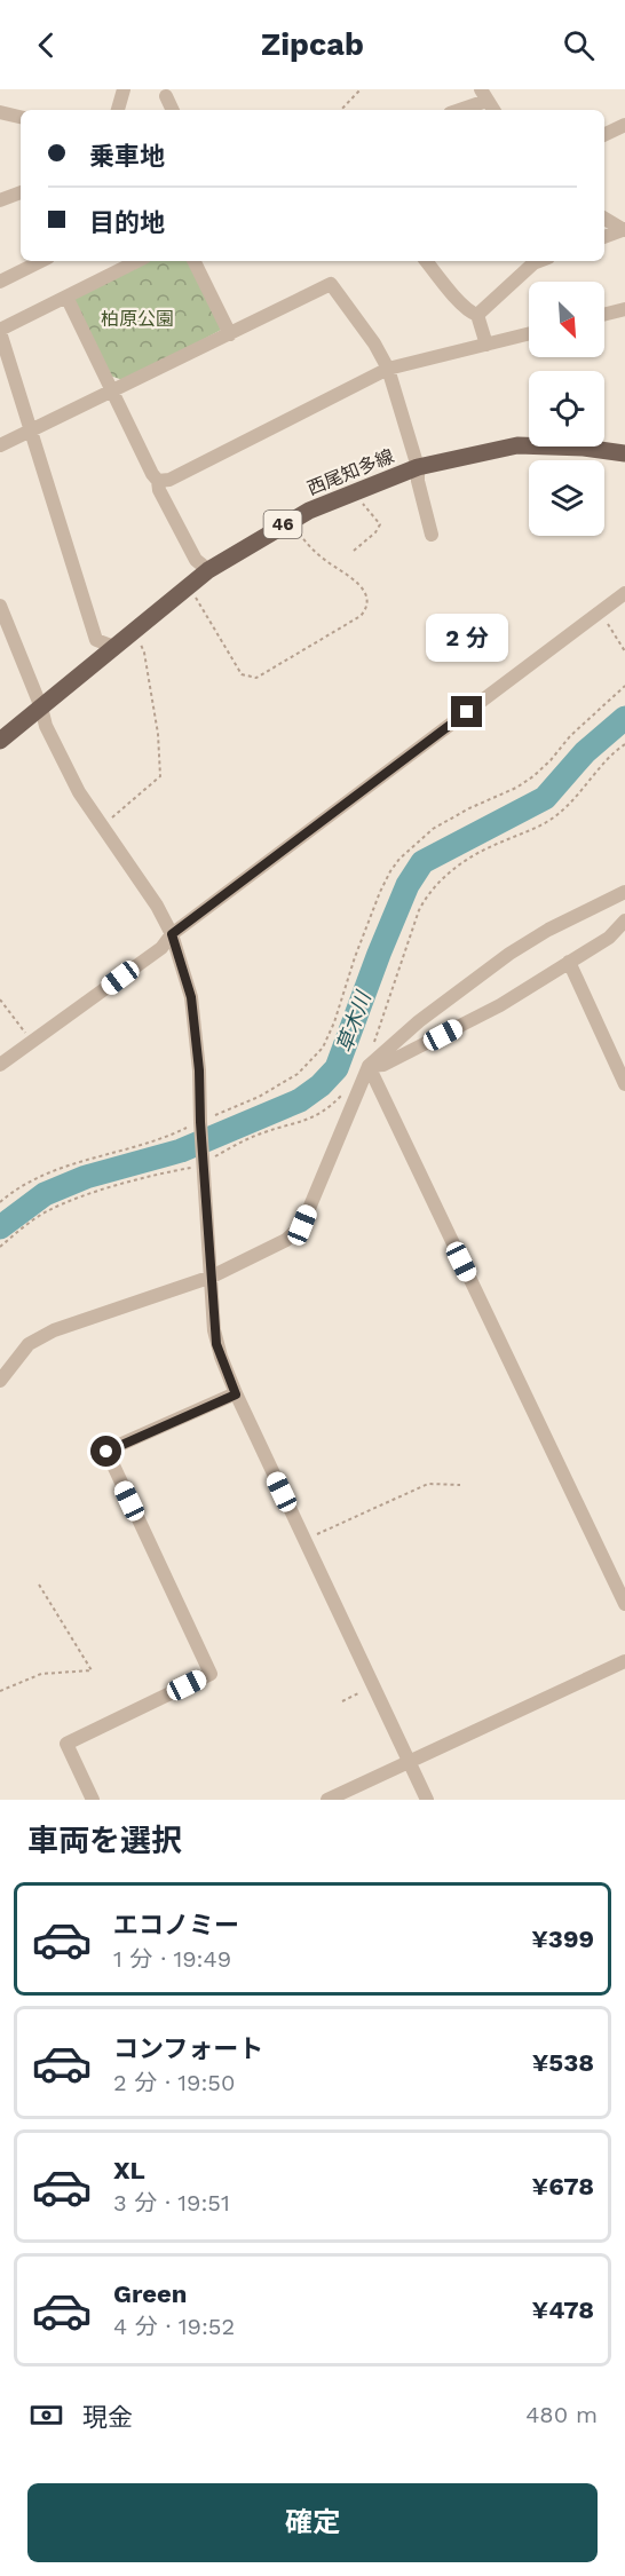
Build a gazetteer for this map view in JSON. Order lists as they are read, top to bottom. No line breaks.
{"streets":{"main road":["西尾知多線","46"]},"water":["草木川"],"parks":["柏原公園"],"north":"bottom right","page":{"header":"Zipcab","banner":["乗車地","目的地"],"bubble":"2 分","heading":"車両を選択","list":[{"name":"エコノミー","note":"1 分 · 19:49","value":"¥399"},{"name":"コンフォート","note":"2 分 · 19:50","value":"¥538"},{"name":"XL","note":"3 分 · 19:51","value":"¥678"},{"name":"Green","note":"4 分 · 19:52","value":"¥478"}],"pay":["現金","480 m"],"buttons":"確定"}}
